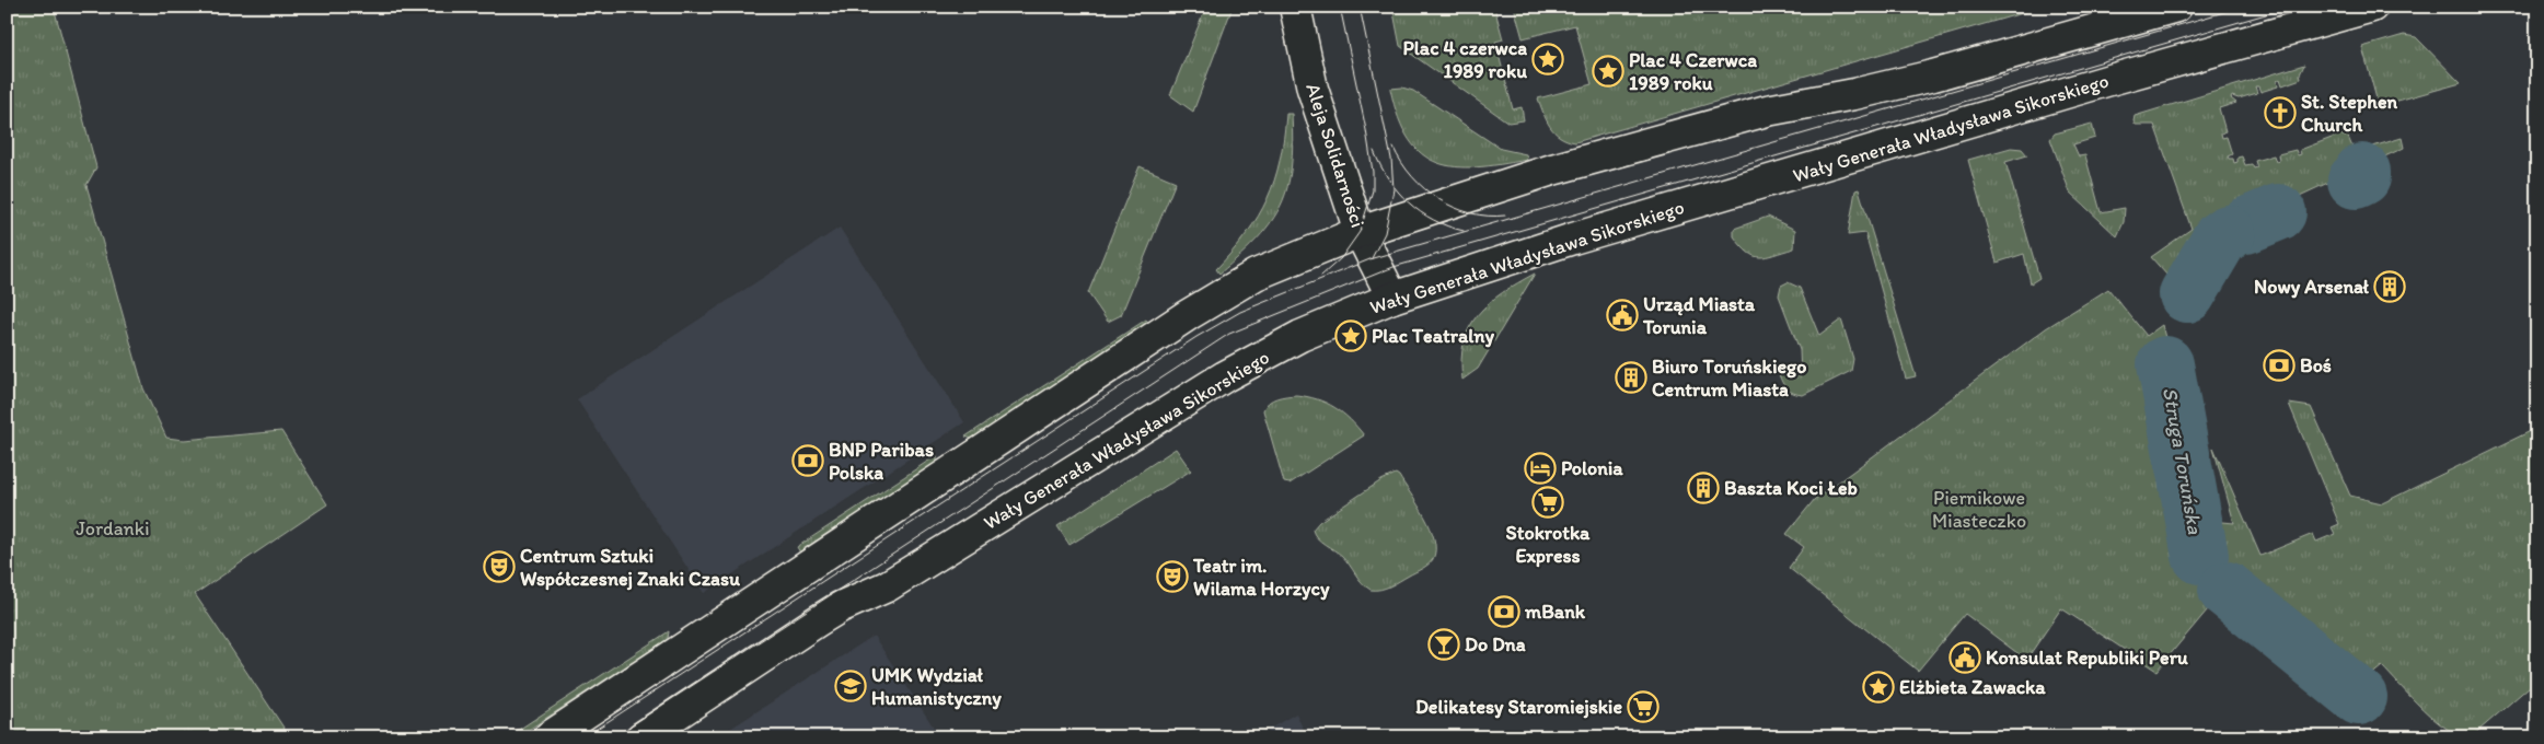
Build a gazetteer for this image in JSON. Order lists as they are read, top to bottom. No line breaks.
{"streets":{"street":["Wały Generała Władysława Sikorskiego","Aleja Solidarności"]},"crossings":[["Wały Generała Władysława Sikorskiego","Aleja Solidarności"]],"water":["Struga Toruńska"],"parks":["Piernikowe Miasteczko","Jordanki"],"places":{"place":["Plac 4 czerwca 1989 roku","Plac 4 Czerwca 1989 roku","Plac Teatralny","Elżbieta Zawacka"],"church":["St. Stephen Church"],"building":["Nowy Arsenał","Biuro Toruńskiego Centrum Miasta","Baszta Koci Łeb"],"public building":["Urząd Miasta Torunia","Konsulat Republiki Peru"],"bank":["Boś","BNP Paribas Polska","mBank"],"hotel":["Polonia"],"supermarket":["Stokrotka Express","Delikatesy Staromiejskie"],"theatre":["Centrum Sztuki Współczesnej Znaki Czasu","Teatr im. Wilama Horzycy"],"bar":["Do Dna"],"school or university":["UMK Wydział Humanistyczny"]}}
